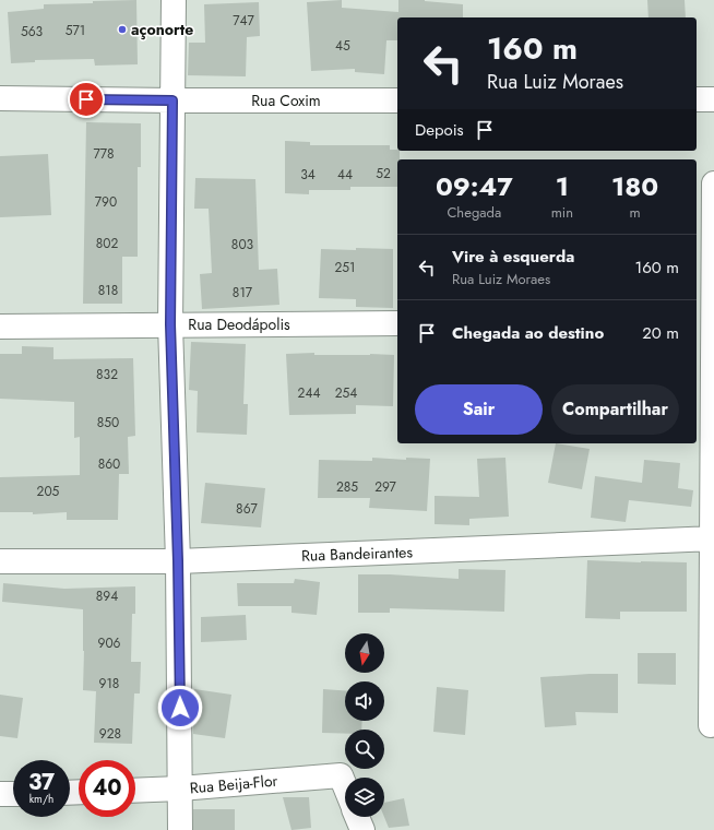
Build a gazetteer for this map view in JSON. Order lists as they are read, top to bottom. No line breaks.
{"streets":{"street":["Rua Coxim","Rua Deodápolis","Rua Bandeirantes","Rua Beija-Flor"]},"places":["açonorte"],"house_numbers":["747","571","563","45","778","52","34","44","790","802","803","251","818","817","832","244","254","850","860","285","297","205","867","894","906","918","928"],"north":"bottom","page":{"turn":["160 m","Rua Luiz Moraes"],"then":"Depois","eta":["09:47","Chegada","1","min","180","m"],"list":[{"name":"Vire à esquerda","note":"Rua Luiz Moraes","value":"160 m"},{"name":"Chegada ao destino","value":"20 m"}],"buttons":["Sair","Compartilhar"],"speed":"37 km/h","limit":"40"}}
